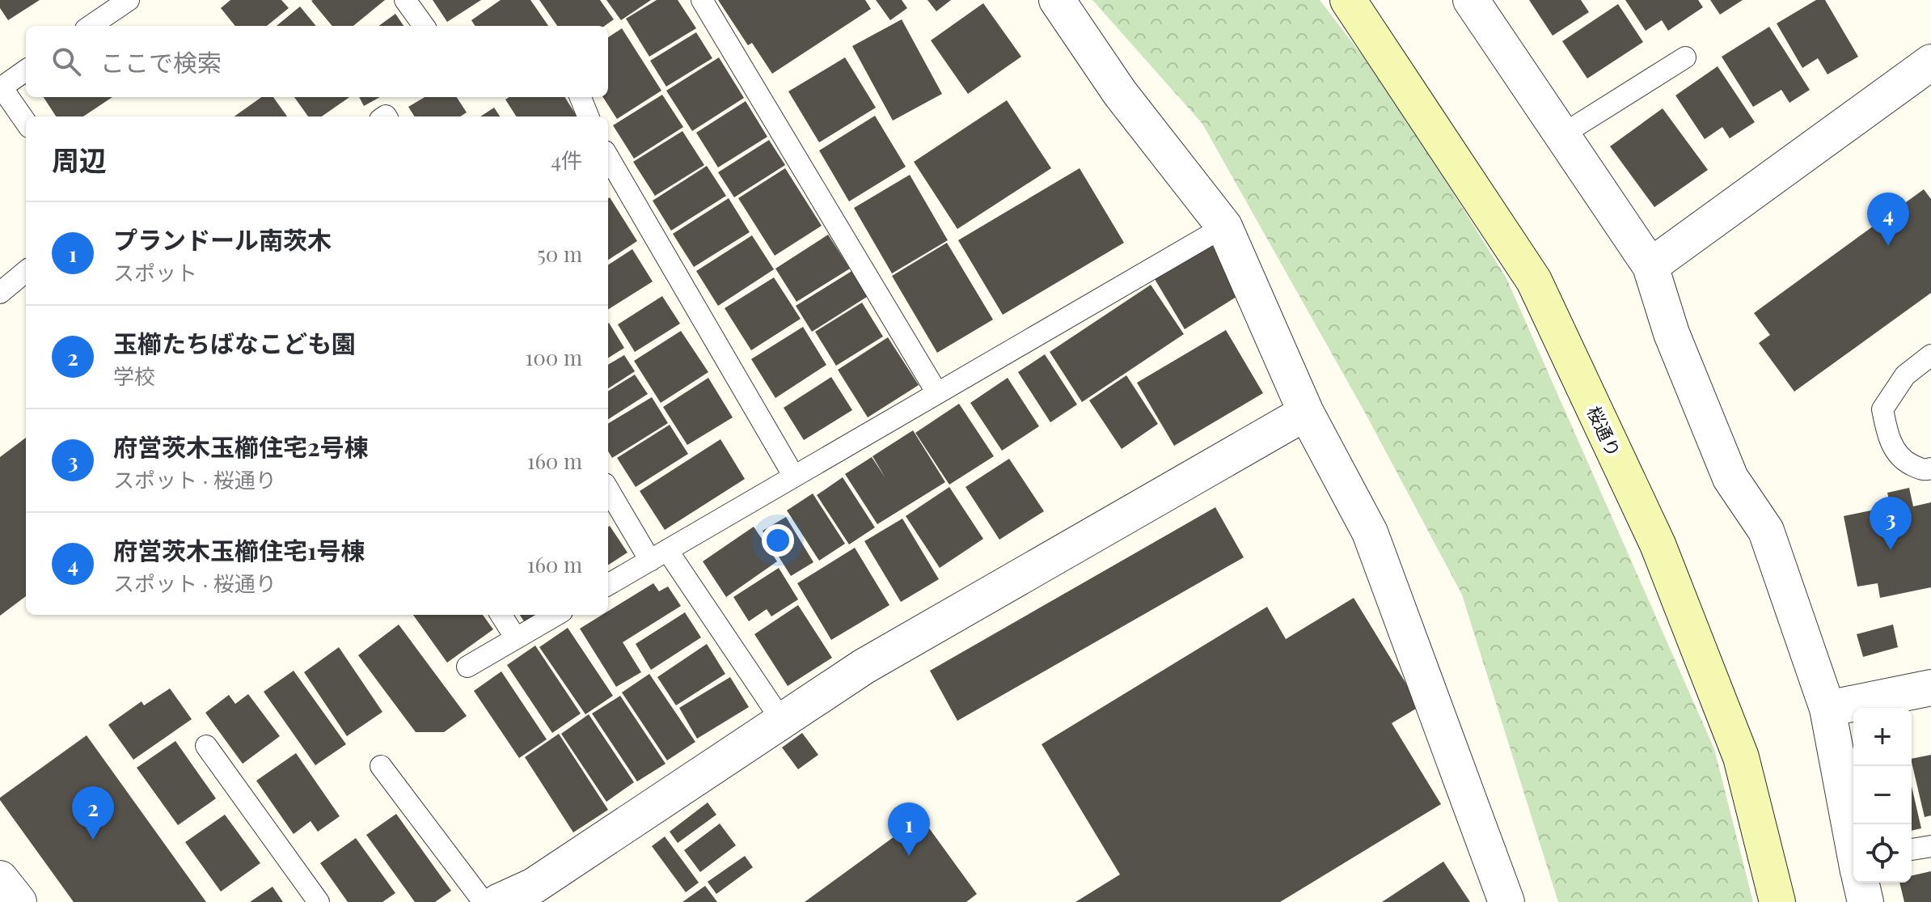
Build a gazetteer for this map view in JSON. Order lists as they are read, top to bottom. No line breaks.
{"streets":{"street":["桜通り"]},"page":{"search":"ここで検索","heading":["周辺","4件"],"pins":["4","3","2","1"],"list":[{"mark":"1","name":"プランドール南茨木","note":"スポット","value":"50 m"},{"mark":"2","name":"玉櫛たちばなこども園","note":"学校","value":"100 m"},{"mark":"3","name":"府営茨木玉櫛住宅2号棟","note":"スポット · 桜通り","value":"160 m"},{"mark":"4","name":"府営茨木玉櫛住宅1号棟","note":"スポット · 桜通り","value":"160 m"}],"map_buttons":["+","−"]}}
